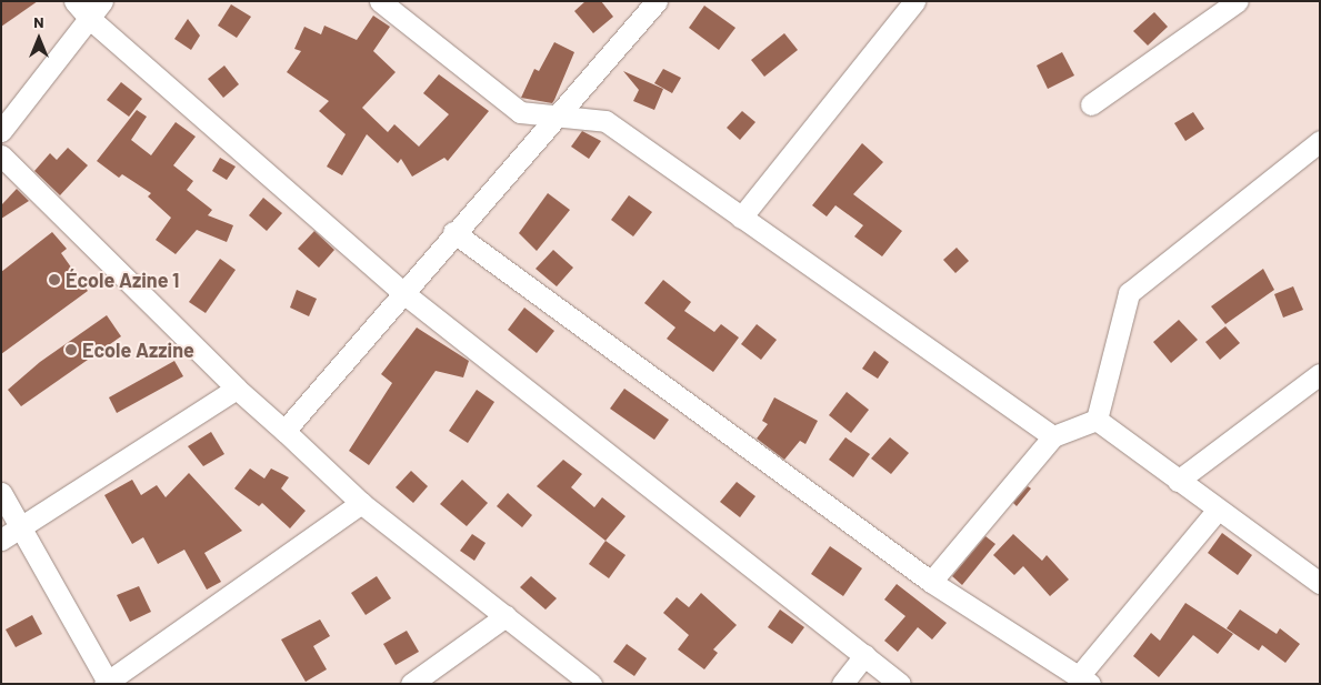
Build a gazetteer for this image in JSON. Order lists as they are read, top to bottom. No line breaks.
{"places":["École Azine 1","Ecole Azzine"],"north":"top"}
